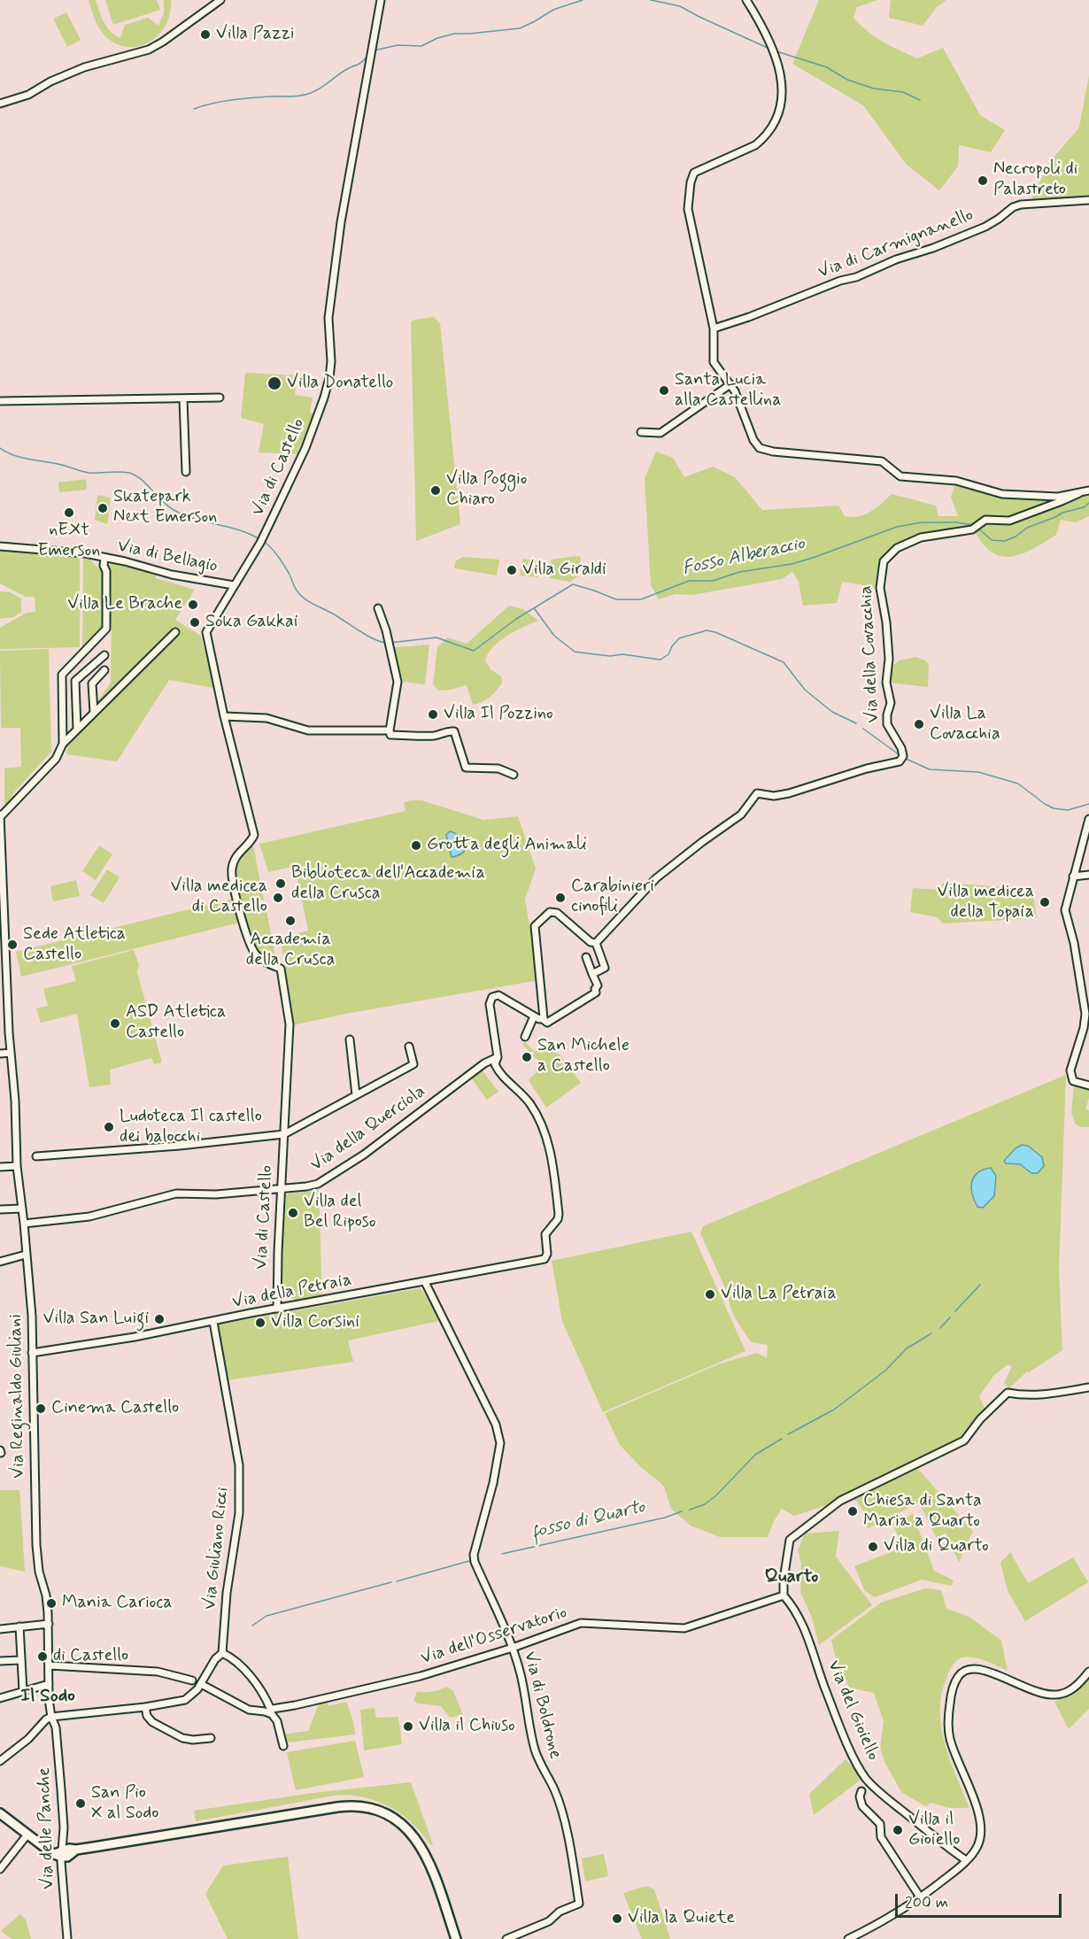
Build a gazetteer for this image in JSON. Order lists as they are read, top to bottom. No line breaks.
{"streets":{"street":["Via di Carmignanello","Via di Castello","Via di Bellagio","Via della Covacchia","Via della Querciola","Via della Petraia","Via Reginaldo Giuliani","Via Giuliano Ricci","Via dell'Osservatorio","Via di Boldrone","Via del Gioiello","Via delle Panche"]},"crossings":[["Via di Castello","Via di Bellagio"],["Via di Castello","Via della Querciola"],["Via di Castello","Via della Petraia"],["Via della Querciola","Via della Petraia"],["Via della Querciola","Via Reginaldo Giuliani"],["Via della Petraia","Via Reginaldo Giuliani"],["Via della Petraia","Via Giuliano Ricci"],["Via della Petraia","Via di Boldrone"],["Via Reginaldo Giuliani","Via delle Panche"],["Via Giuliano Ricci","Via dell'Osservatorio"],["Via dell'Osservatorio","Via di Boldrone"],["Via dell'Osservatorio","Via del Gioiello"]],"districts":["Quarto","Il Sodo"],"water":["Fosso Alberaccio","fosso di Quarto"],"places":["Villa Pazzi","Necropoli di Palastreto","Villa Donatello","Santa Lucia alla Castellina","Villa Poggio Chiaro","Skatepark Next Emerson","nEXt Emerson","Villa Giraldi","Villa Le Brache","Soka Gakkai","Villa Il Pozzino","Villa La Covacchia","Grotta degli Animali","Biblioteca dell'Accademia della Crusca","Villa medicea di Castello","Carabinieri cinofili","Villa medicea della Topaia","Accademia della Crusca","Sede Atletica Castello","ASD Atletica Castello","San Michele a Castello","Ludoteca Il castello dei balocchi","Villa del Bel Riposo","Villa La Petraia","Villa San Luigi","Villa Corsini","Cinema Castello","Chiesa di Santa Maria a Quarto","Villa di Quarto","Mania Carioca","di Castello","Villa il Chiuso","San Pio X al Sodo","Villa il Gioiello","Villa la Quiete"],"scale_bar":"200 m"}
